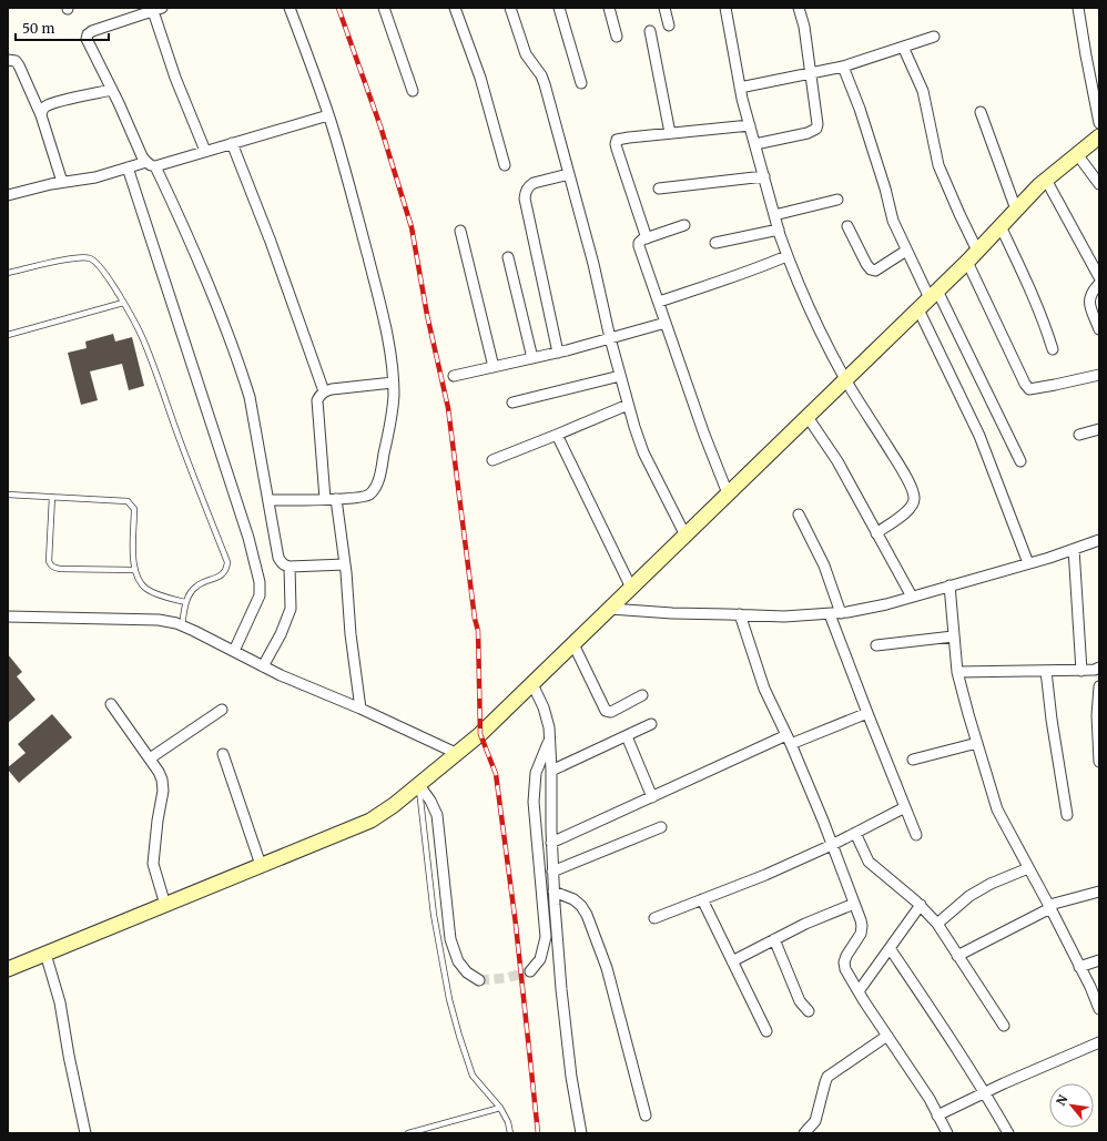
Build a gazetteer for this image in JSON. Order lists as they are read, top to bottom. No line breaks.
{"scale_bar":"50 m","north":"top left"}
